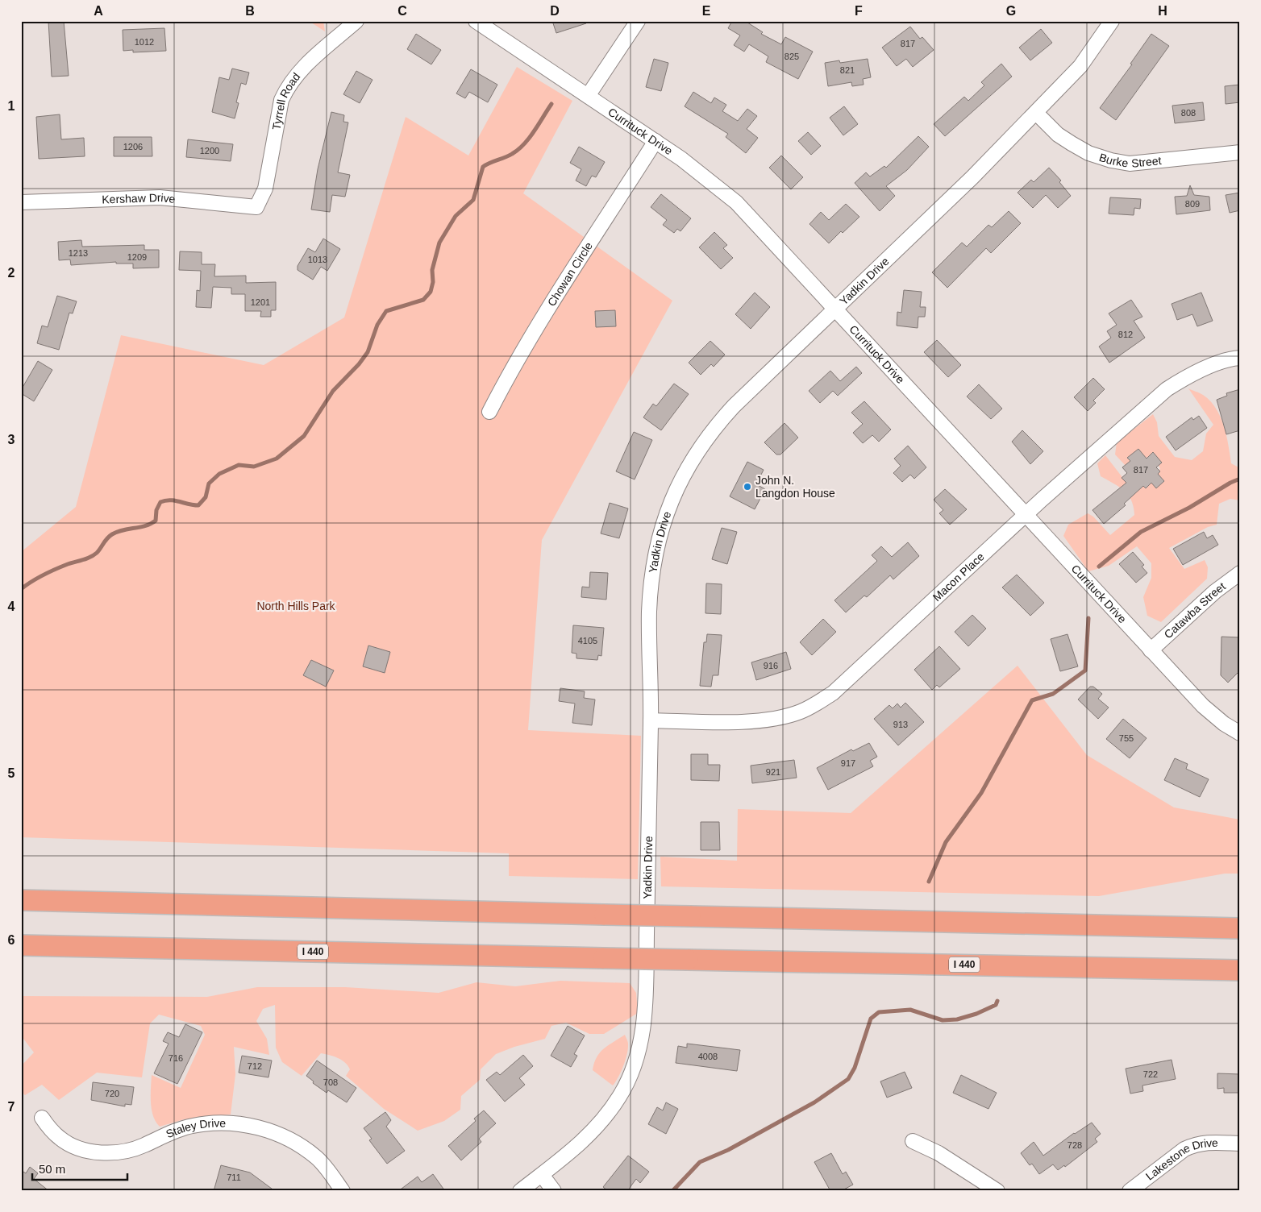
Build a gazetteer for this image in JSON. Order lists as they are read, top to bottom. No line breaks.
{"streets":{"highway":["I 440"],"street":["Tyrrell Road","Currituck Drive","Burke Street","Kershaw Drive","Chowan Circle","Yadkin Drive","Macon Place","Catawba Street","Staley Drive","Lakestone Drive"]},"crossings":[["Tyrrell Road","Kershaw Drive"],["Currituck Drive","Chowan Circle"],["Currituck Drive","Yadkin Drive"],["Currituck Drive","Macon Place"],["Currituck Drive","Catawba Street"],["Burke Street","Yadkin Drive"],["Yadkin Drive","Macon Place"]],"parks":["North Hills Park"],"places":["John N. Langdon House"],"house_numbers":["1012","817","825","821","808","1206","1200","809","1213","1209","1013","1201","812","817","4105","916","913","755","917","921","4008","716","712","722","708","720","728","711"],"scale_bar":"50 m","grid":{"columns":["A","B","C","D","E","F","G","H"],"rows":["1","2","3","4","5","6","7"]}}
